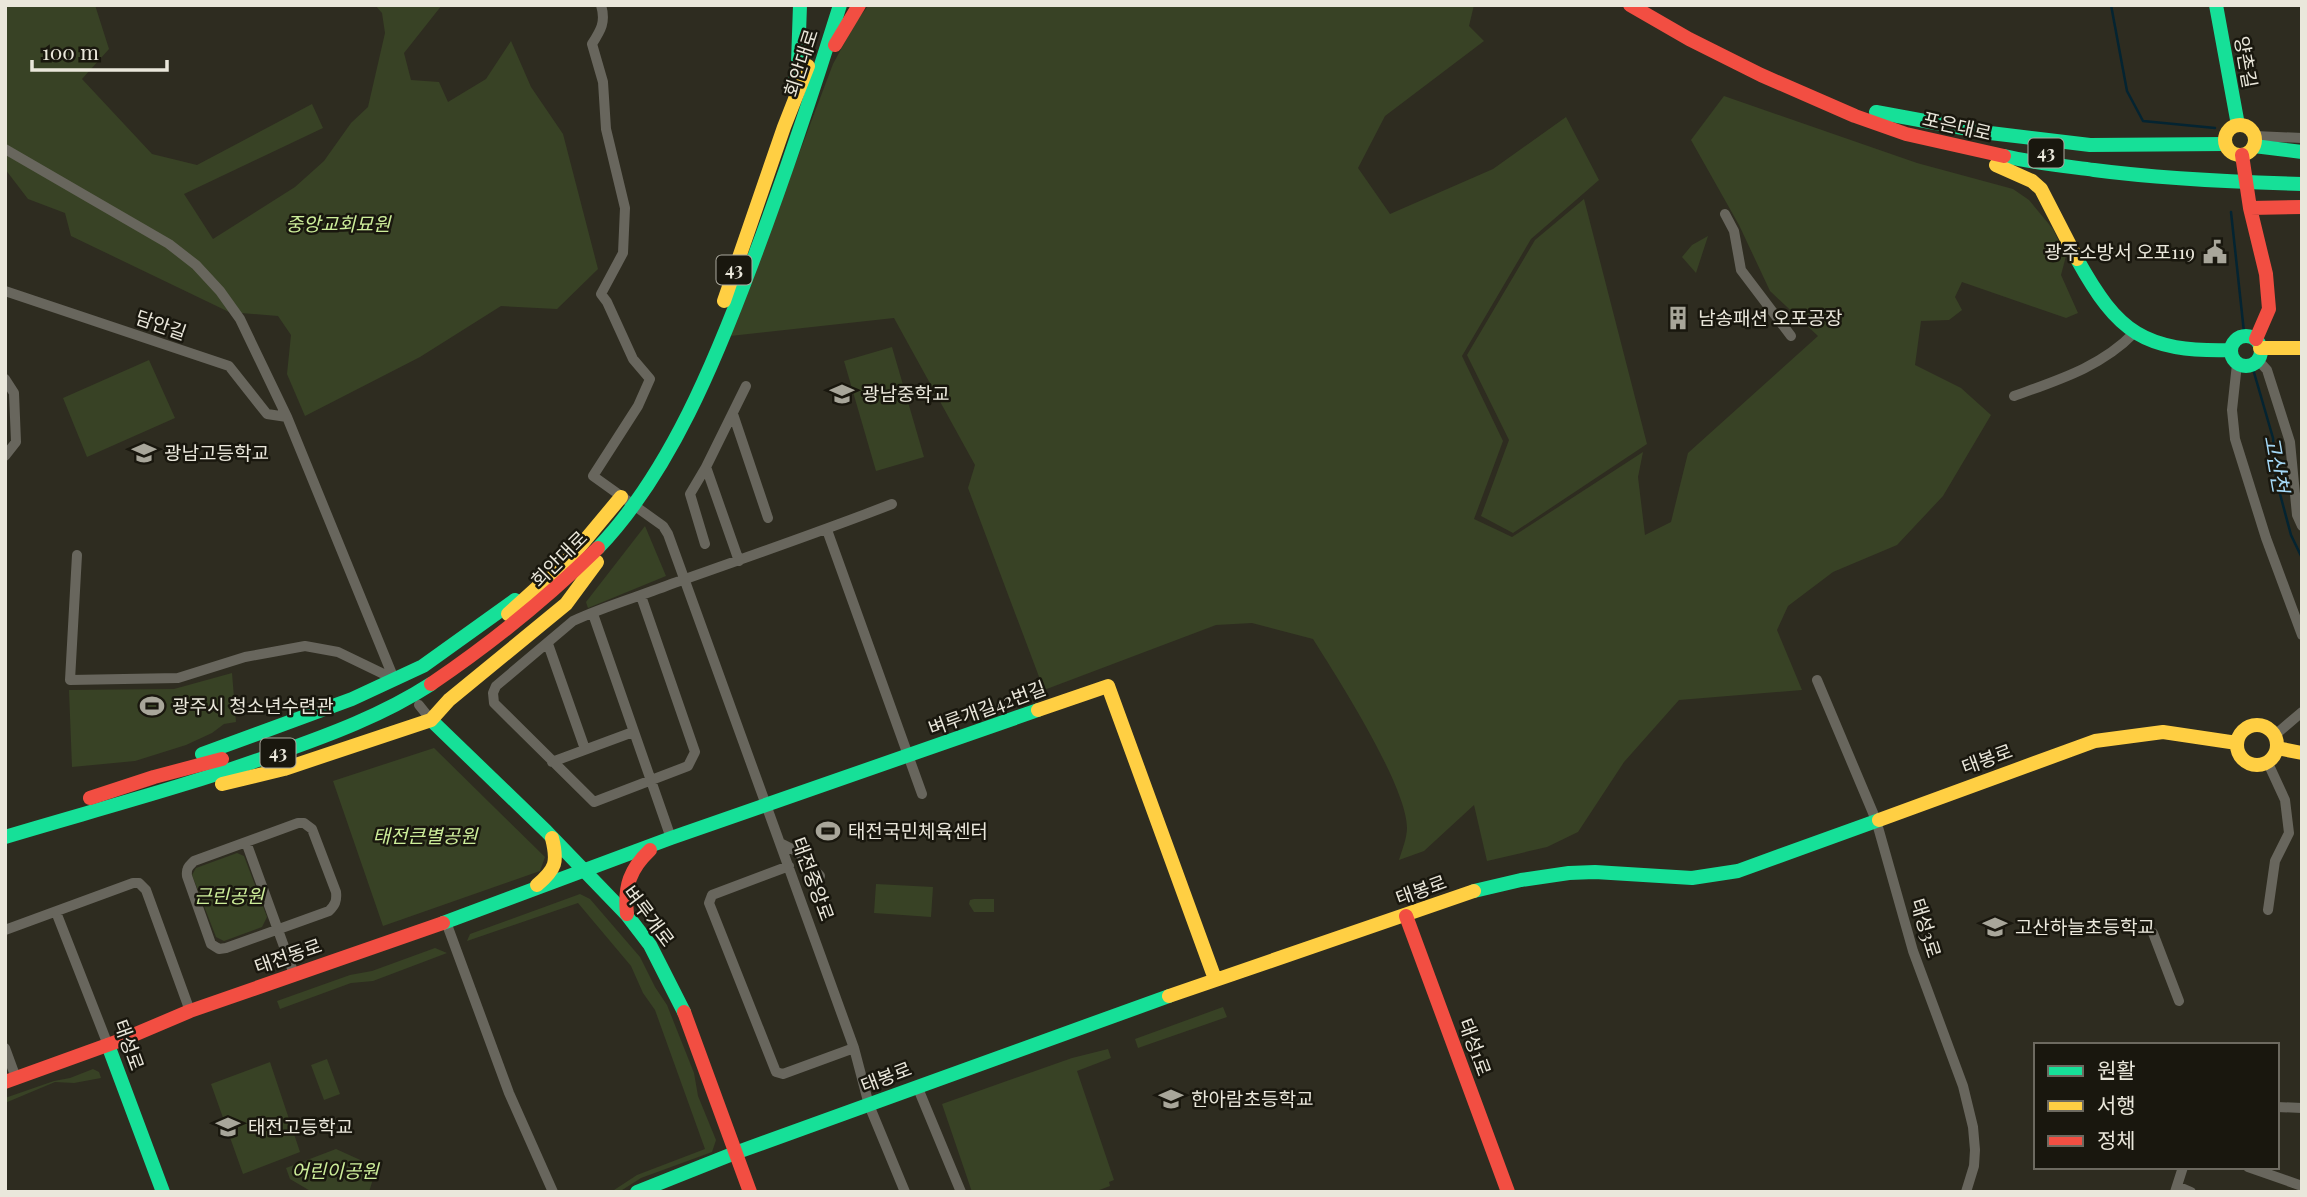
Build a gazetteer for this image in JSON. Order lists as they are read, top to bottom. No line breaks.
{"streets":{"main road":["양촌길","회안대로","포은대로","43","벼루개길42번길","태봉로","벼루개로","태전동로","태성로","태성1로"],"street":["담안길","태전중앙로","태성3로"]},"crossings":[["회안대로","43"],["포은대로","43"],["벼루개길42번길","태봉로"],["벼루개길42번길","태전중앙로"],["벼루개길42번길","벼루개로"],["벼루개길42번길","태전동로"],["태봉로","태전중앙로"],["태봉로","벼루개로"],["태봉로","태성3로"],["태봉로","태성1로"],["벼루개로","태전동로"],["태전동로","태성로"]],"water":["고산천"],"parks":["중앙교회묘원","태전큰별공원","근린공원","어린이공원"],"places":{"public building":["광주소방서 오포119"],"building":["남송패션 오포공장"],"school or university":["광남중학교","광남고등학교","고산하늘초등학교","한아람초등학교","태전고등학교"],"sports":["광주시 청소년수련관","태전국민체육센터"]},"legend":["원활","서행","정체"],"scale_bar":"100 m"}
